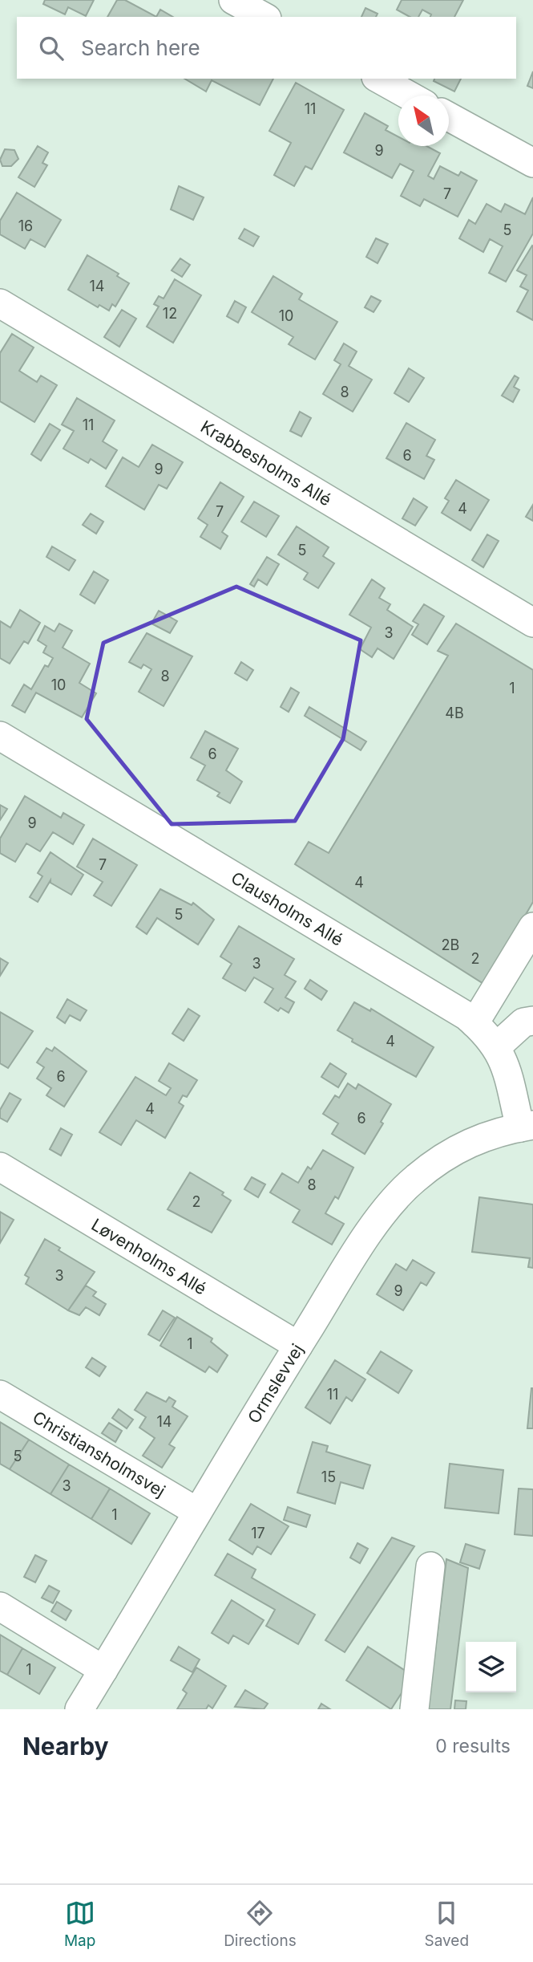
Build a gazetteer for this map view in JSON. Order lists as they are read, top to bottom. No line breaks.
{"streets":{"street":["Krabbesholms Allé","Clausholms Allé","Løvenholms Allé","Ormslevvej","Christiansholmsvej"]},"crossings":[["Clausholms Allé","Ormslevvej"],["Løvenholms Allé","Ormslevvej"],["Ormslevvej","Christiansholmsvej"]],"house_numbers":["11","9","7","16","5","14","12","10","8","11","6","9","4","7","5","3","8","10","1","4B","6","9","7","4","5","2B","2","3","4","6","4","6","8","2","3","9","1","11","14","5","15","3","1","17","1"],"north":"top left","page":{"search":"Search here","heading":["Nearby","0 results"],"nav":["Map","Directions","Saved"]}}
